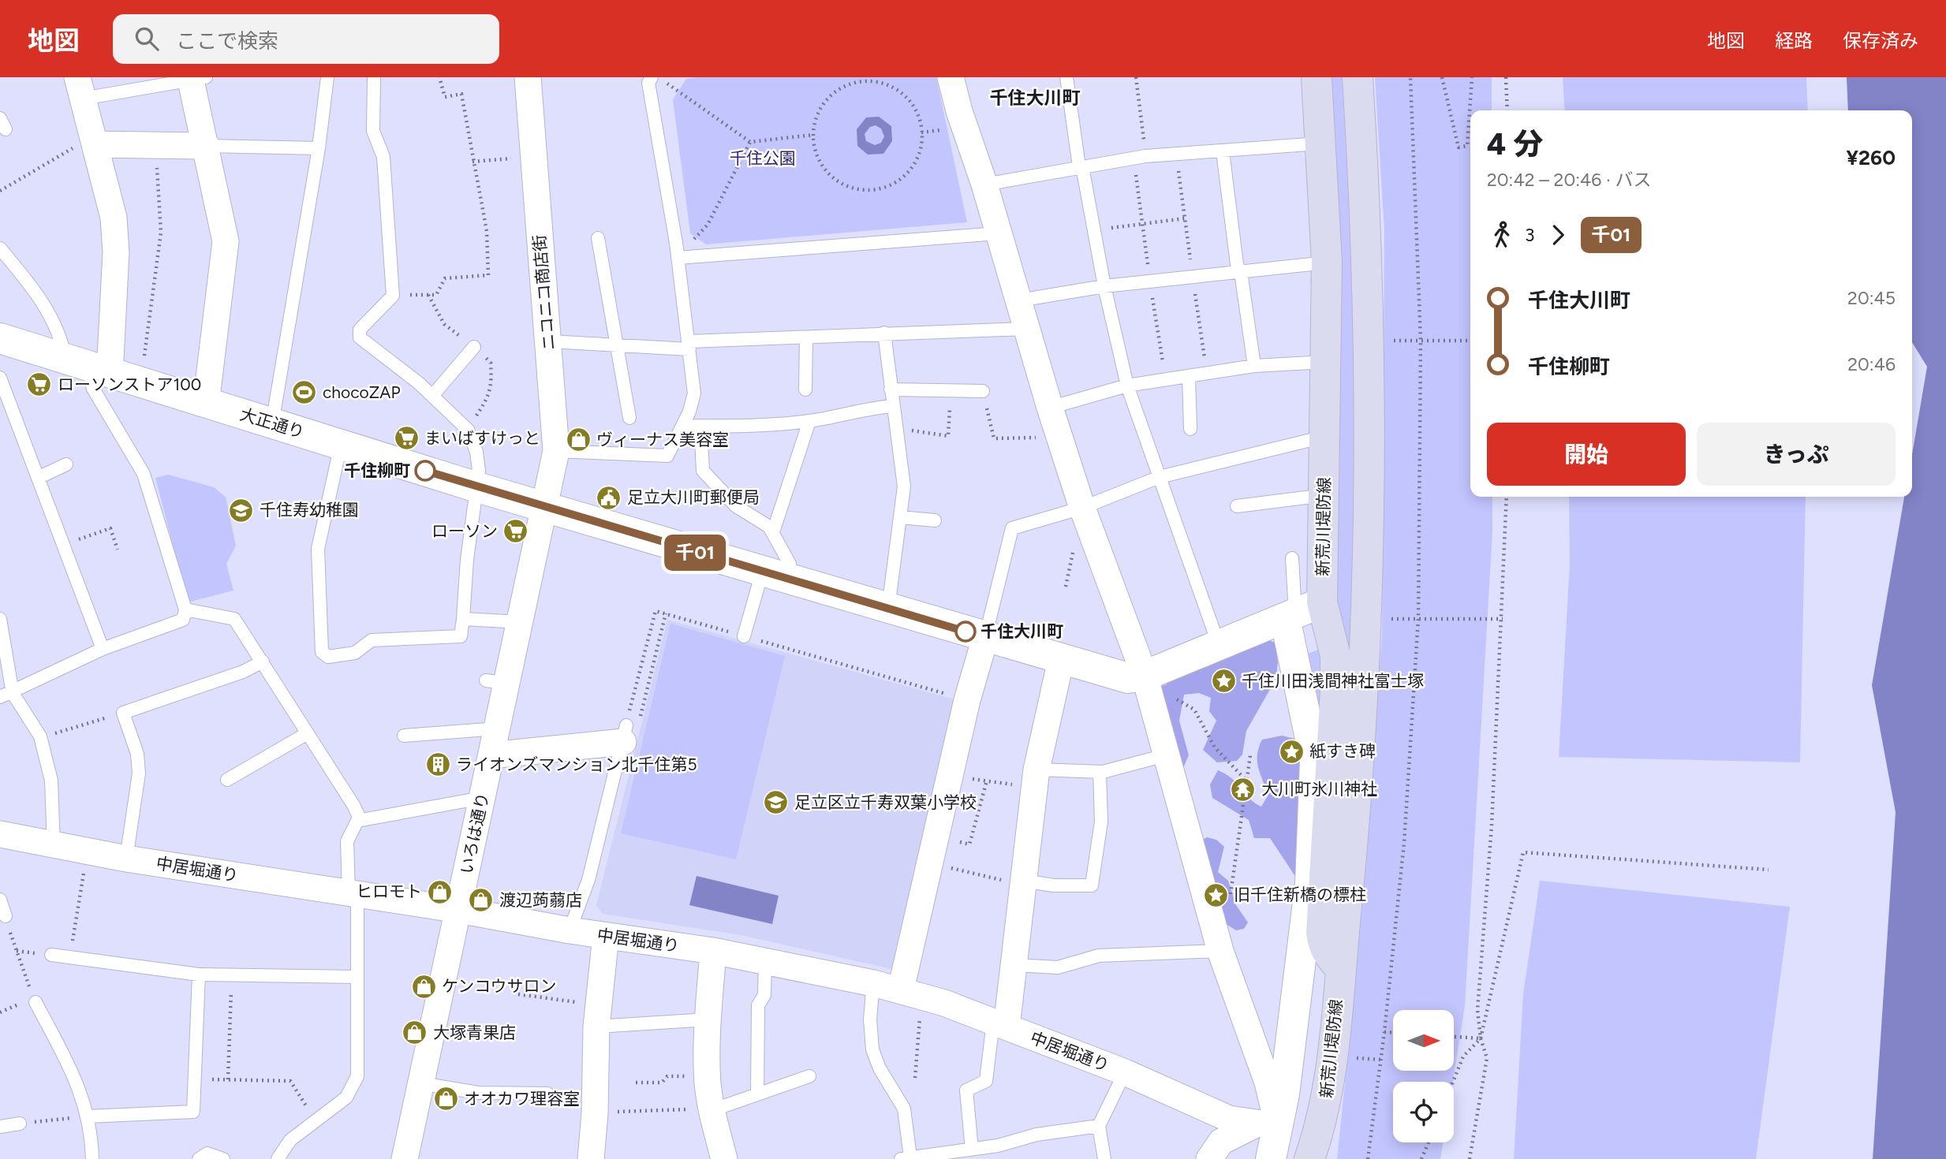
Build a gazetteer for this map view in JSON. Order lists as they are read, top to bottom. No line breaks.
{"streets":{"main road":["新荒川堤防線"],"street":["ニコニコ商店街","大正通り","いろは通り","中居堀通り"]},"crossings":[["ニコニコ商店街","大正通り"],["ニコニコ商店街","いろは通り"],["大正通り","いろは通り"],["いろは通り","中居堀通り"]],"districts":["千住大川町"],"parks":["千住公園"],"places":{"supermarket":["ローソンストア100","まいばすけっと","ローソン"],"sports":["chocoZAP"],"shop":["ヴィーナス美容室","ヒロモト","渡辺蒟蒻店","ケンコウサロン","大塚青果店","オオカワ理容室"],"other":["千住柳町","千住大川町"],"public building":["足立大川町郵便局"],"school or university":["千住寿幼稚園","足立区立千寿双葉小学校"],"place":["千住川田浅間神社富士塚","紙すき碑","旧千住新橋の標柱"],"building":["ライオンズマンション北千住第5"],"temple":["大川町氷川神社"]},"lines":["bus line 千01"],"north":"right","page":{"header":"地図","search":"ここで検索","nav":["地図","経路","保存済み"],"on_map":"千01","heading":["4 分","20:42 – 20:46 · バス","¥260"],"legs":["3","千01"],"list":[{"name":"千住大川町","value":"20:45"},{"name":"千住柳町","value":"20:46"}],"buttons":["開始","きっぷ"]}}
